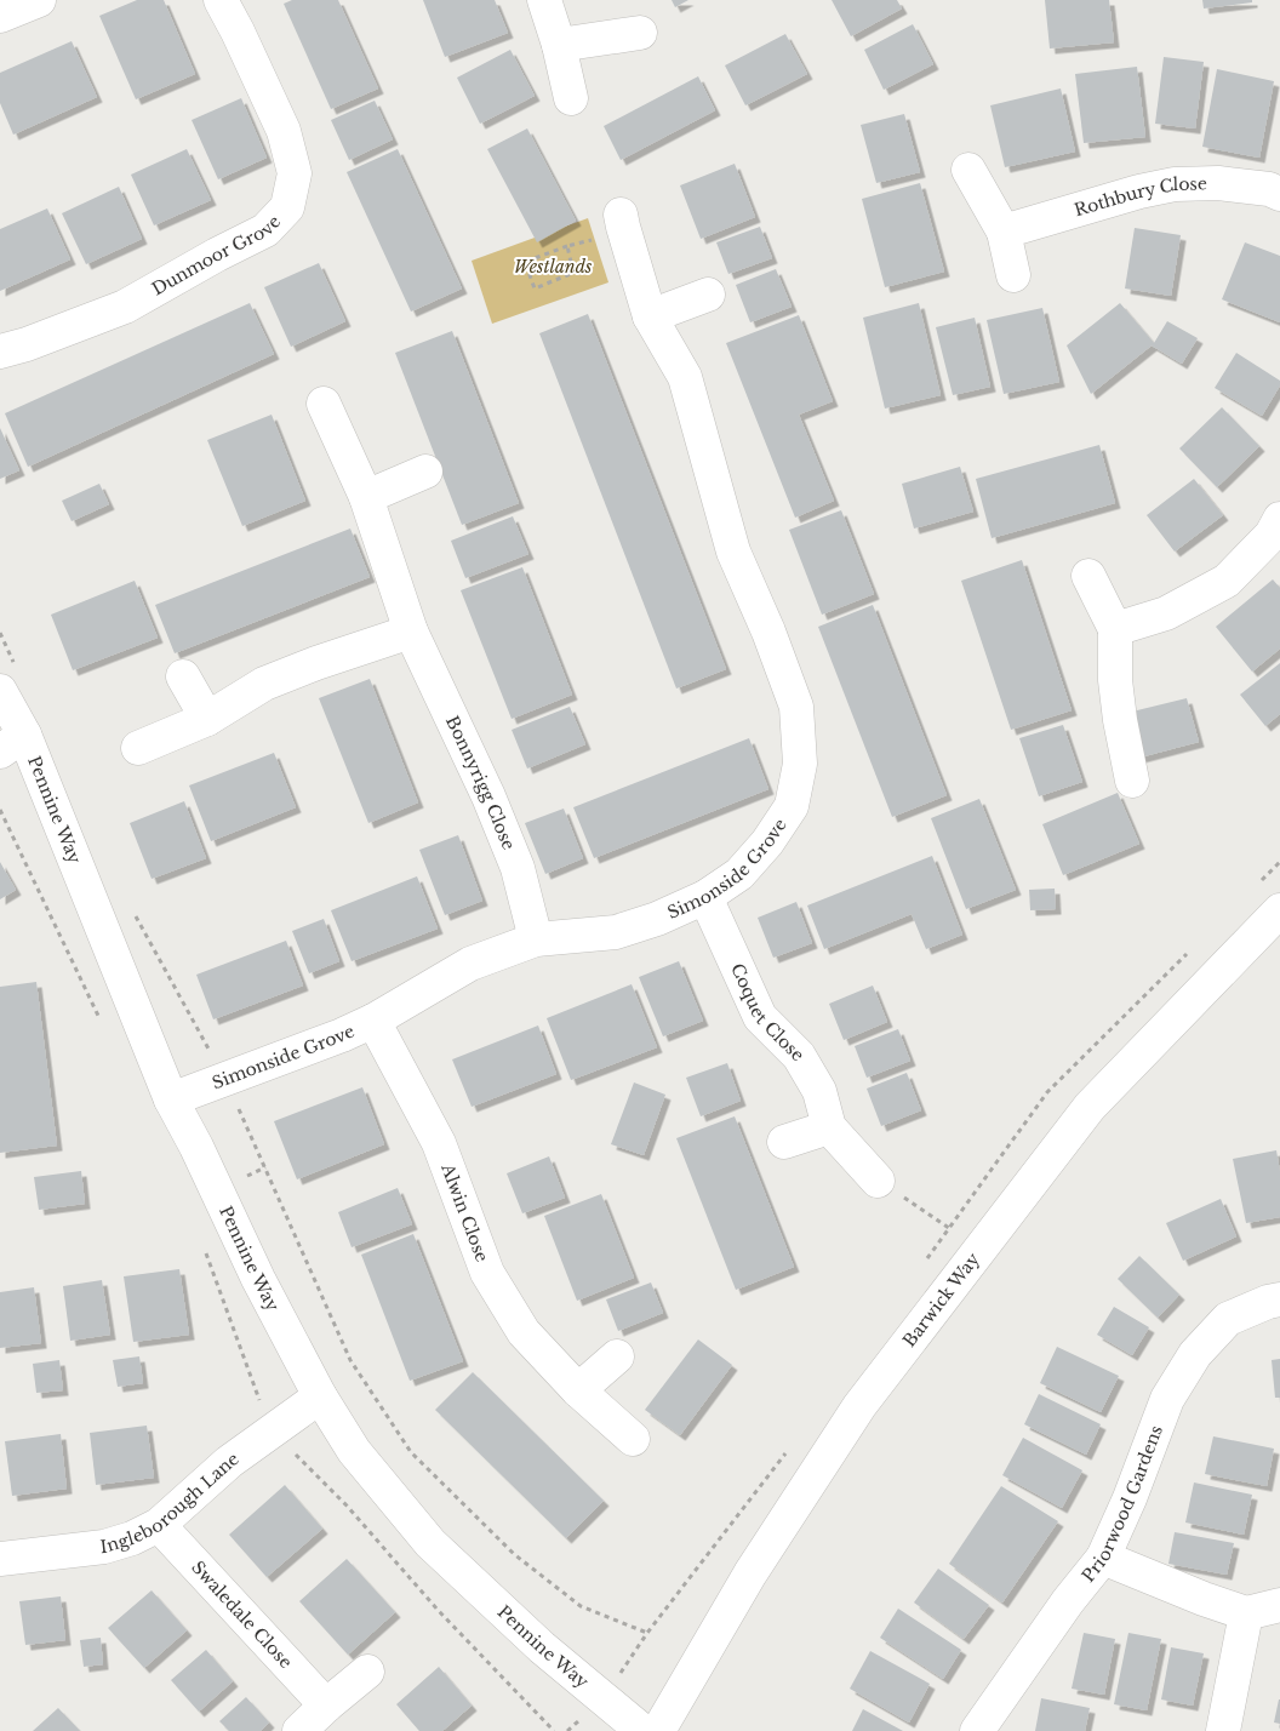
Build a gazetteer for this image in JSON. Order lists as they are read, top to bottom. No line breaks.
{"streets":{"street":["Rothbury Close","Dunmoor Grove","Bonnyrigg Close","Pennine Way","Simonside Grove","Coquet Close","Alwin Close","Barwick Way","Ingleborough Lane","Priorwood Gardens","Swaledale Close"]},"crossings":[["Bonnyrigg Close","Simonside Grove"],["Pennine Way","Simonside Grove"],["Pennine Way","Ingleborough Lane"],["Simonside Grove","Coquet Close"],["Simonside Grove","Alwin Close"],["Ingleborough Lane","Swaledale Close"]],"parks":["Westlands"]}
